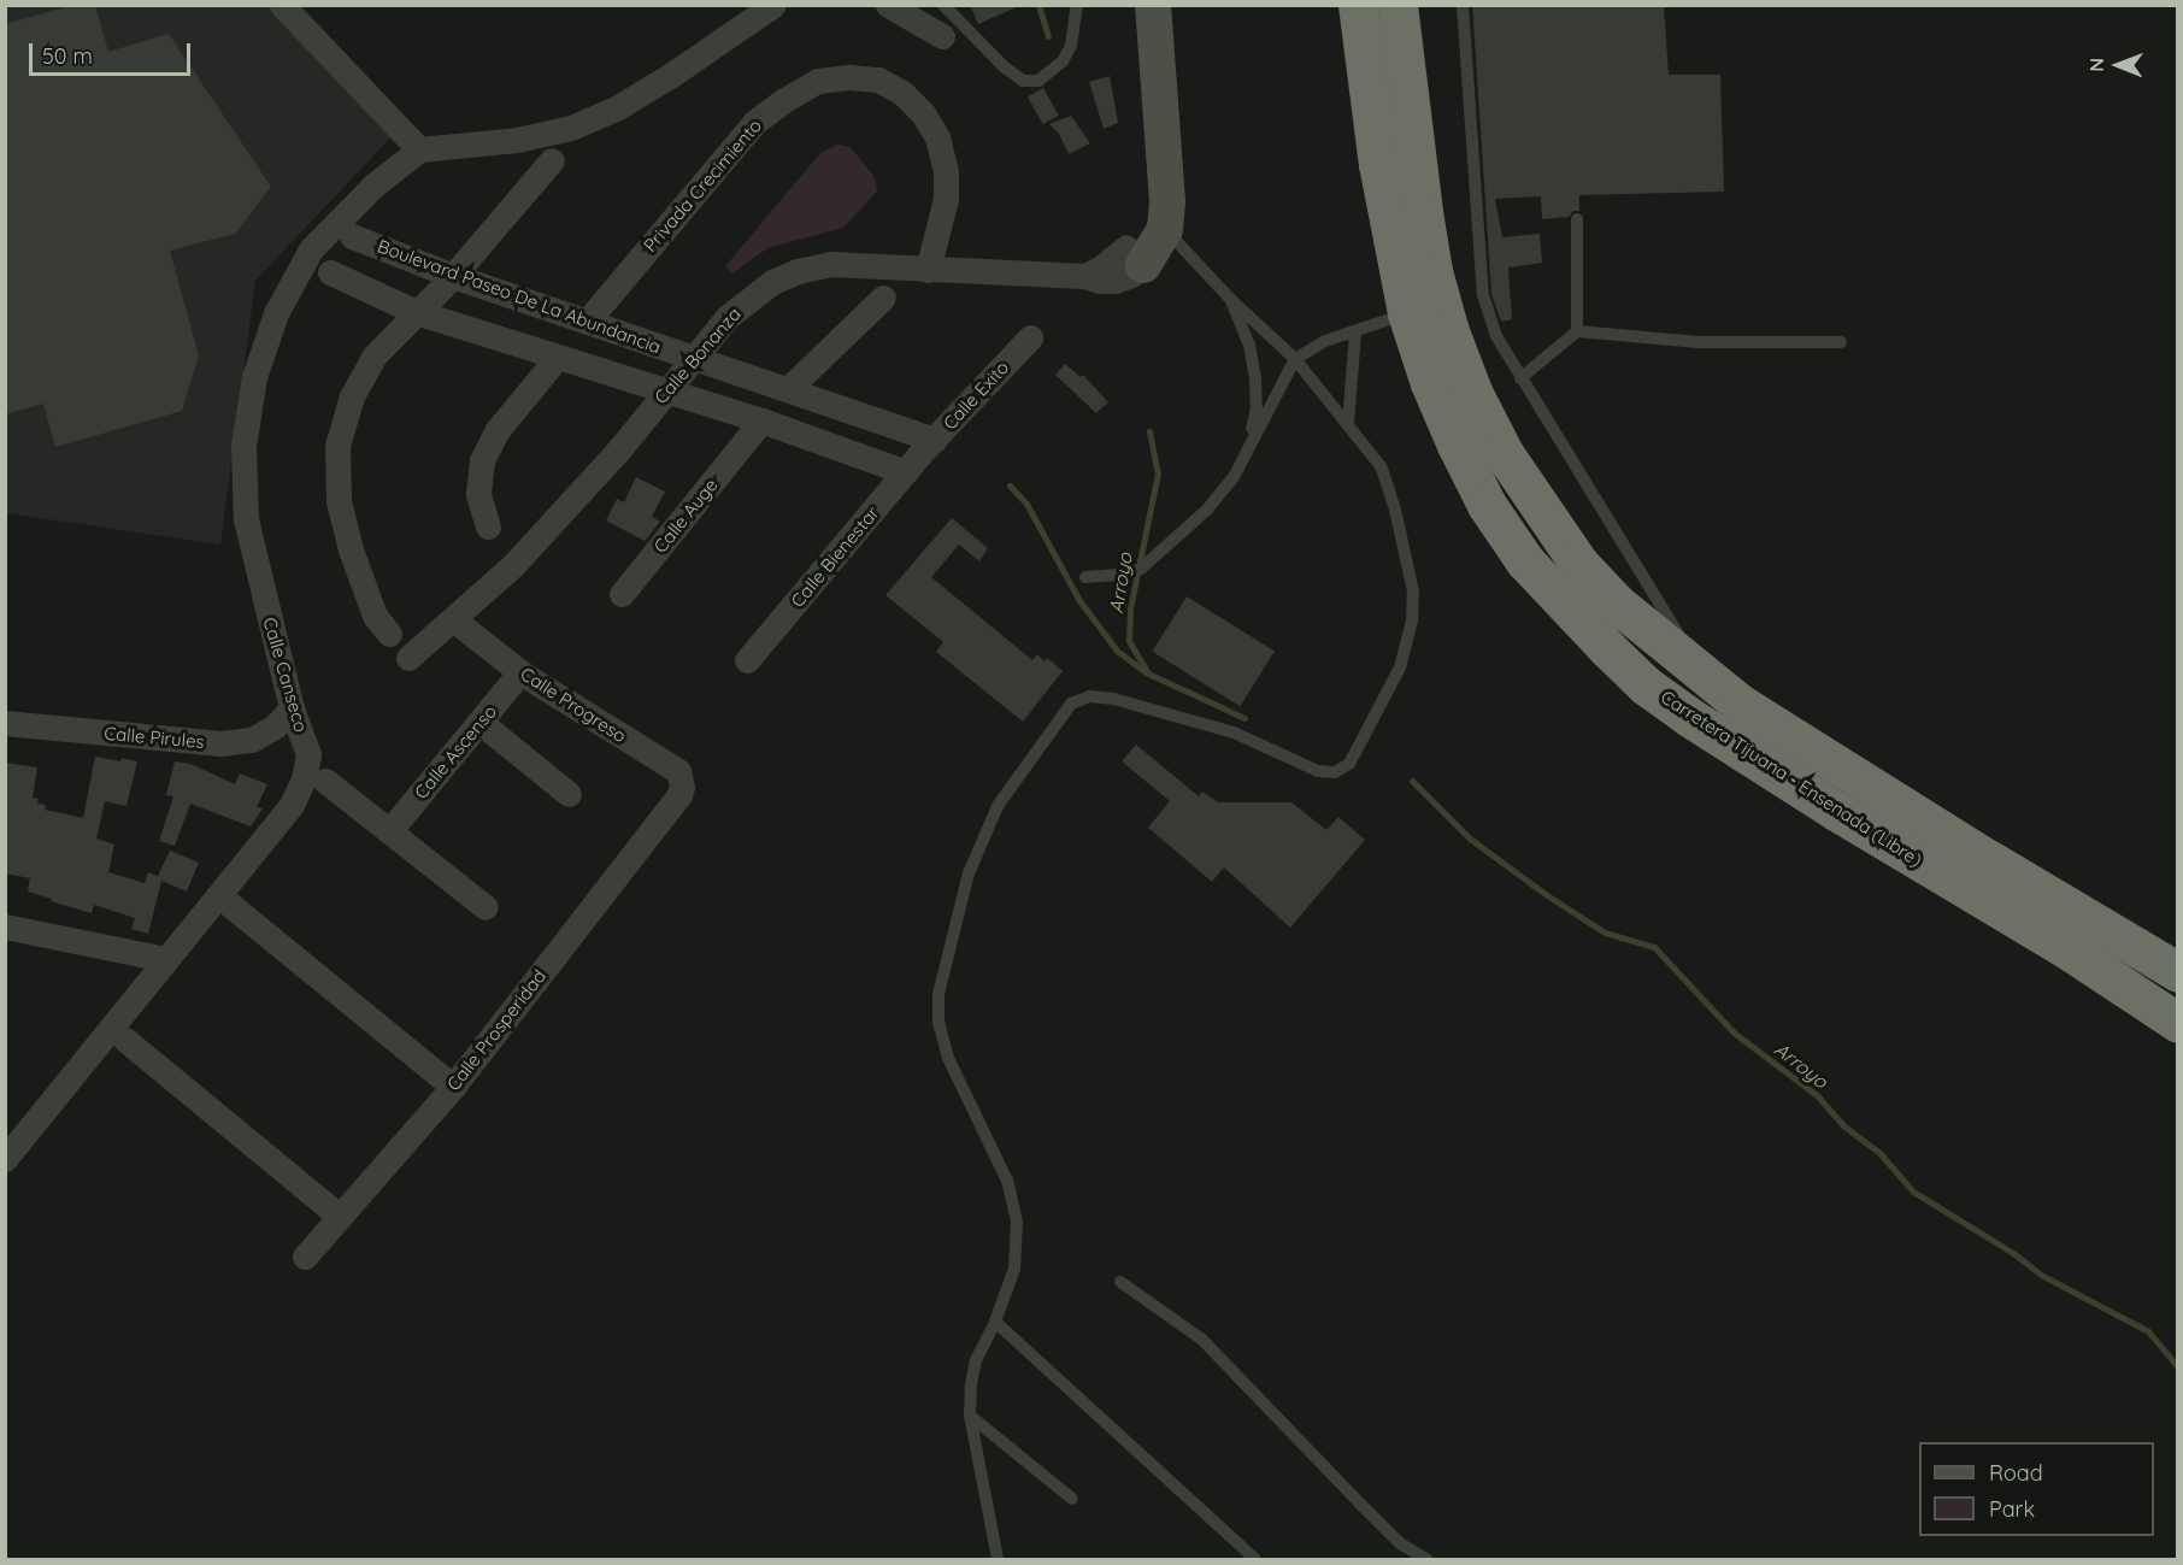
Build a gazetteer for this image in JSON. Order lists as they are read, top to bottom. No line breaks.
{"streets":{"highway":["Carretera Tijuana - Ensenada (Libre)"],"street":["Privada Crecimiento","Boulevard Paseo De La Abundancia","Calle Bonanza","Calle Exito","Calle Auge","Calle Bienestar","Calle Canseco","Calle Progreso","Calle Pirules","Calle Ascenso","Calle Prosperidad"]},"crossings":[["Privada Crecimiento","Boulevard Paseo De La Abundancia"],["Privada Crecimiento","Calle Bonanza"],["Boulevard Paseo De La Abundancia","Calle Bonanza"],["Boulevard Paseo De La Abundancia","Calle Exito"],["Boulevard Paseo De La Abundancia","Calle Bienestar"],["Calle Bonanza","Calle Progreso"],["Calle Exito","Calle Bienestar"],["Calle Canseco","Calle Pirules"],["Calle Progreso","Calle Ascenso"],["Calle Progreso","Calle Prosperidad"]],"water":["Arroyo"],"legend":["Road","Park"],"scale_bar":"50 m","north":"left"}
